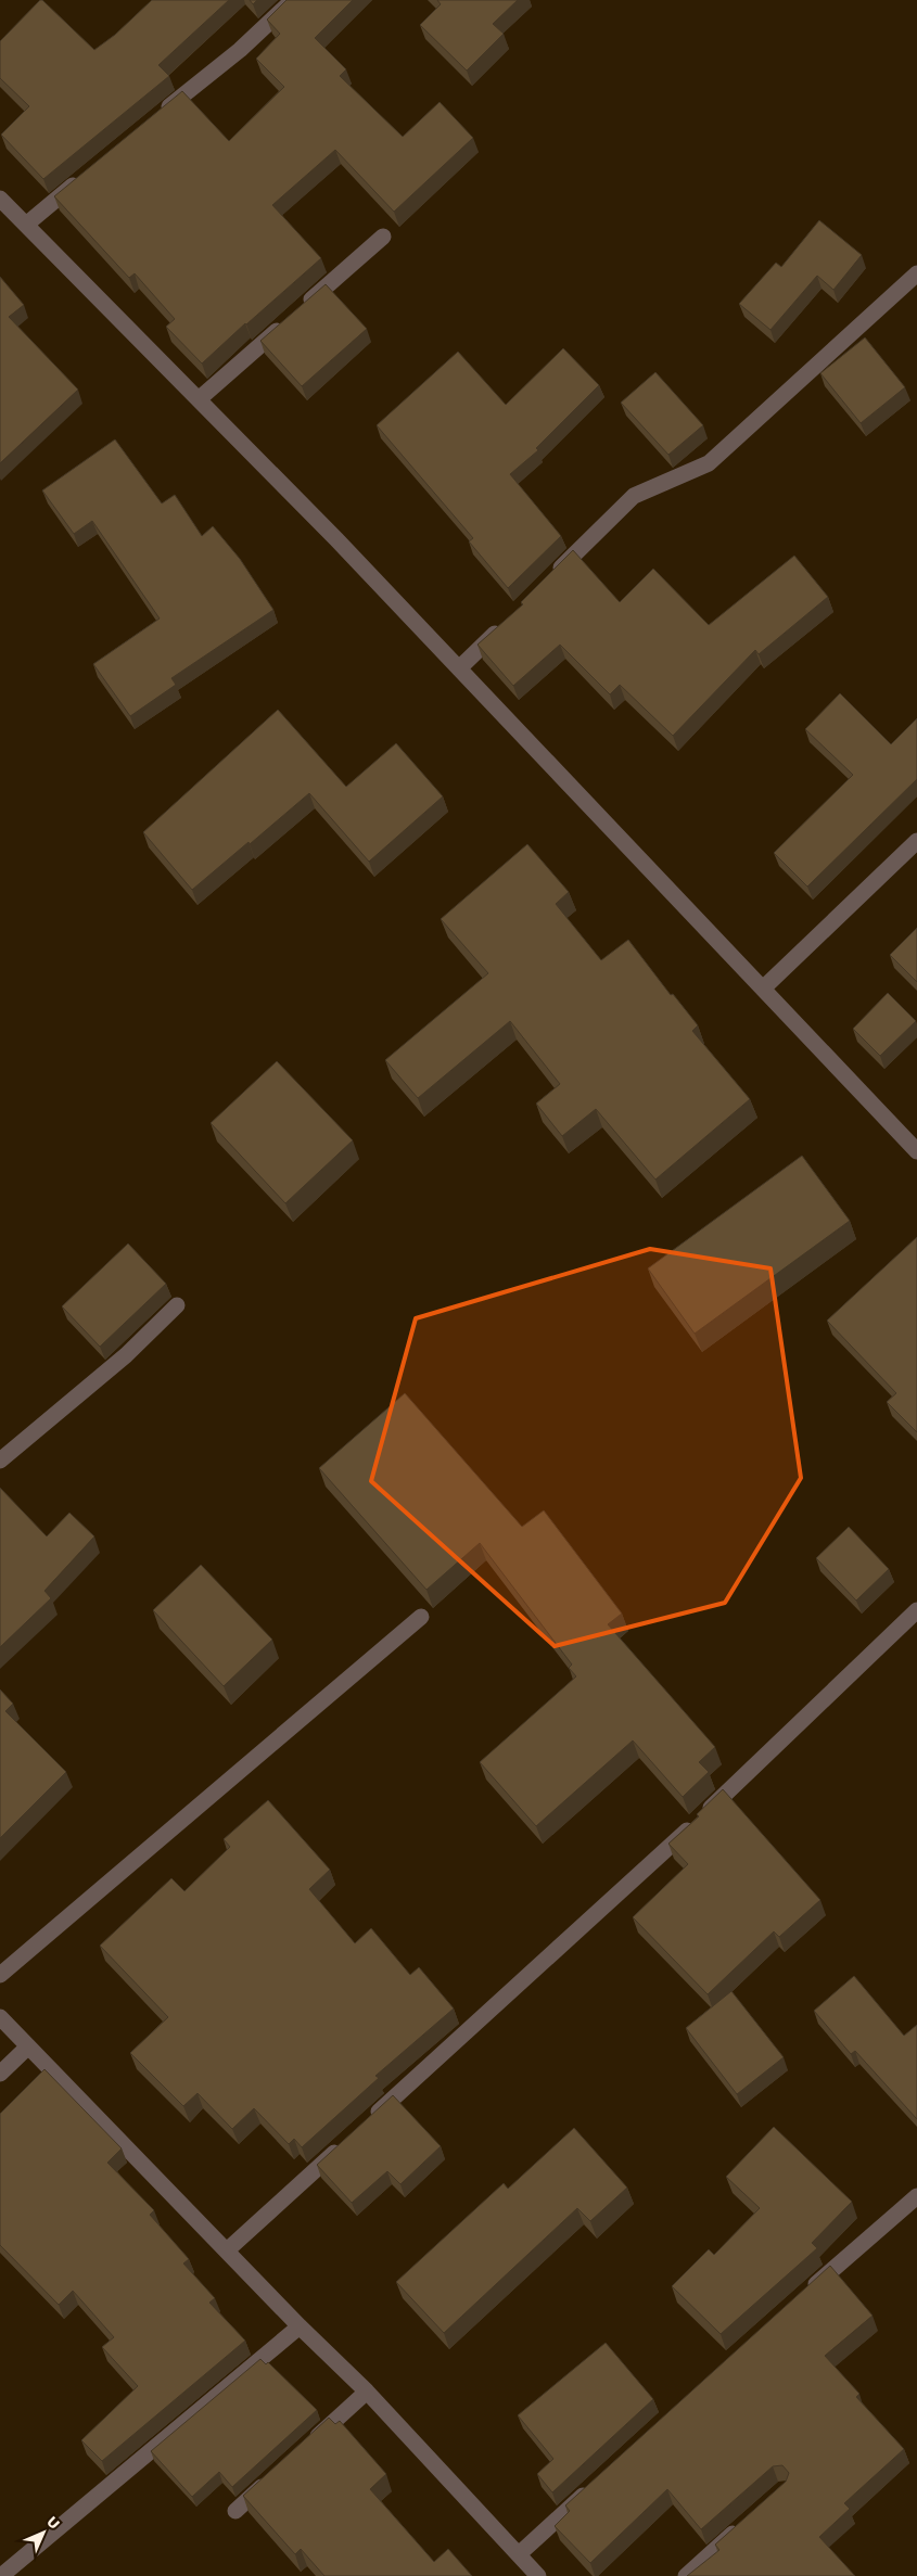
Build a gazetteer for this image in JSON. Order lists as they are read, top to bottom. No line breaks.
{"north":"top right"}
